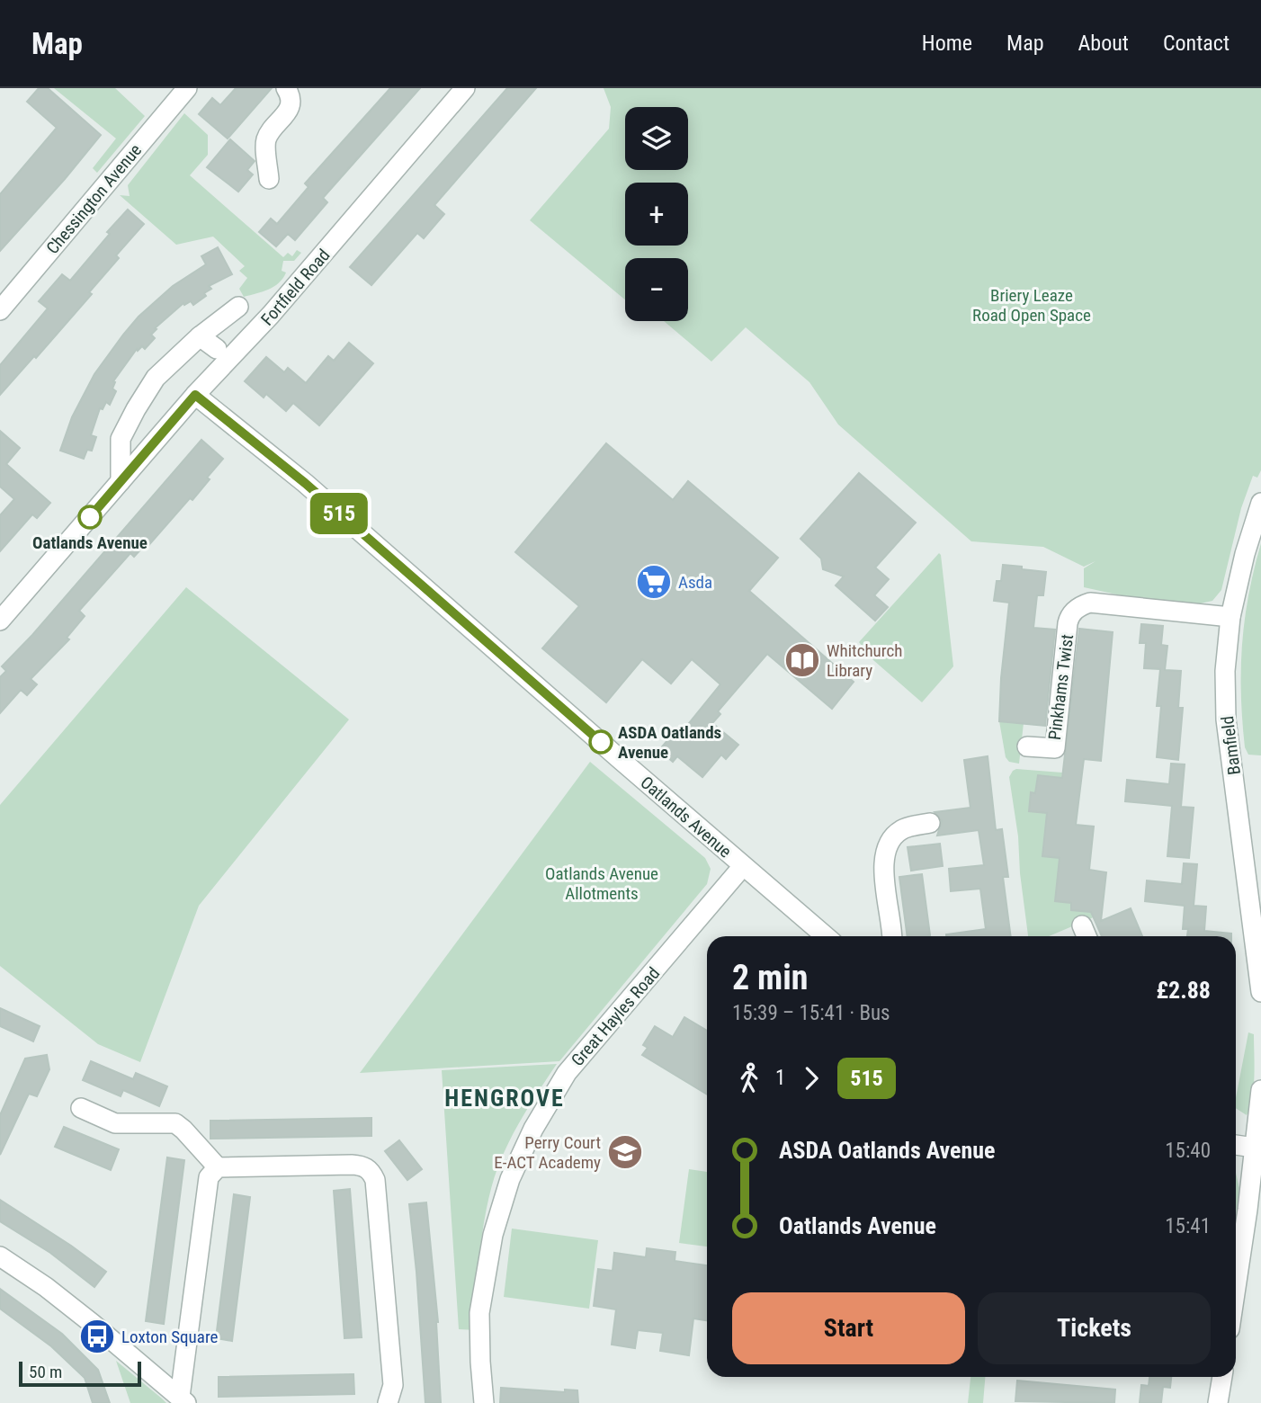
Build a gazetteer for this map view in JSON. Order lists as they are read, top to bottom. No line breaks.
{"streets":{"street":["Chessington Avenue","Fortfield Road","Pinkhams Twist","Bamfield","Oatlands Avenue","Great Hayles Road"]},"crossings":[["Fortfield Road","Oatlands Avenue"],["Pinkhams Twist","Bamfield"],["Oatlands Avenue","Great Hayles Road"]],"districts":["HENGROVE"],"parks":["Briery Leaze Road Open Space","Oatlands Avenue Allotments"],"places":{"other":["Oatlands Avenue","ASDA Oatlands Avenue"],"supermarket":["Asda"],"library":["Whitchurch Library"],"school or university":["Perry Court E-ACT Academy"],"bus stop":["Loxton Square"]},"lines":["bus line 515"],"scale_bar":"50 m","page":{"header":"Map","nav":["Home","Map","About","Contact"],"on_map":"515","map_buttons":["+","−"],"heading":["2 min","15:39 – 15:41 · Bus","£2.88"],"legs":["1","515"],"list":[{"name":"ASDA Oatlands Avenue","value":"15:40"},{"name":"Oatlands Avenue","value":"15:41"}],"buttons":["Start","Tickets"],"scale":"50 m"}}
